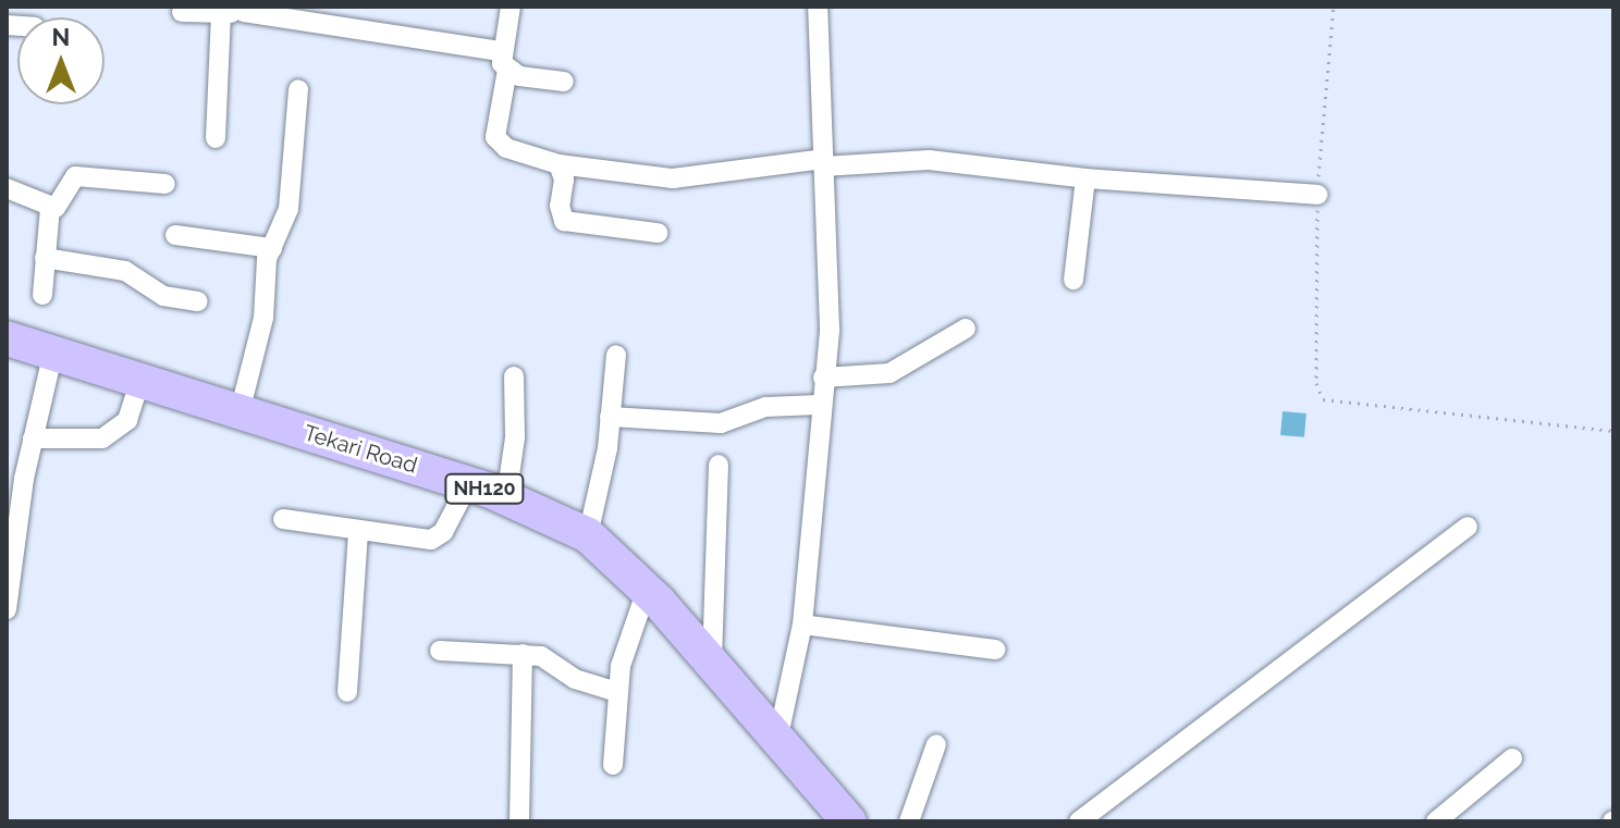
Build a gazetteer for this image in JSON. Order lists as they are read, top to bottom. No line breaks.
{"streets":{"highway":["Tekari Road","NH120"]},"north":"top"}
